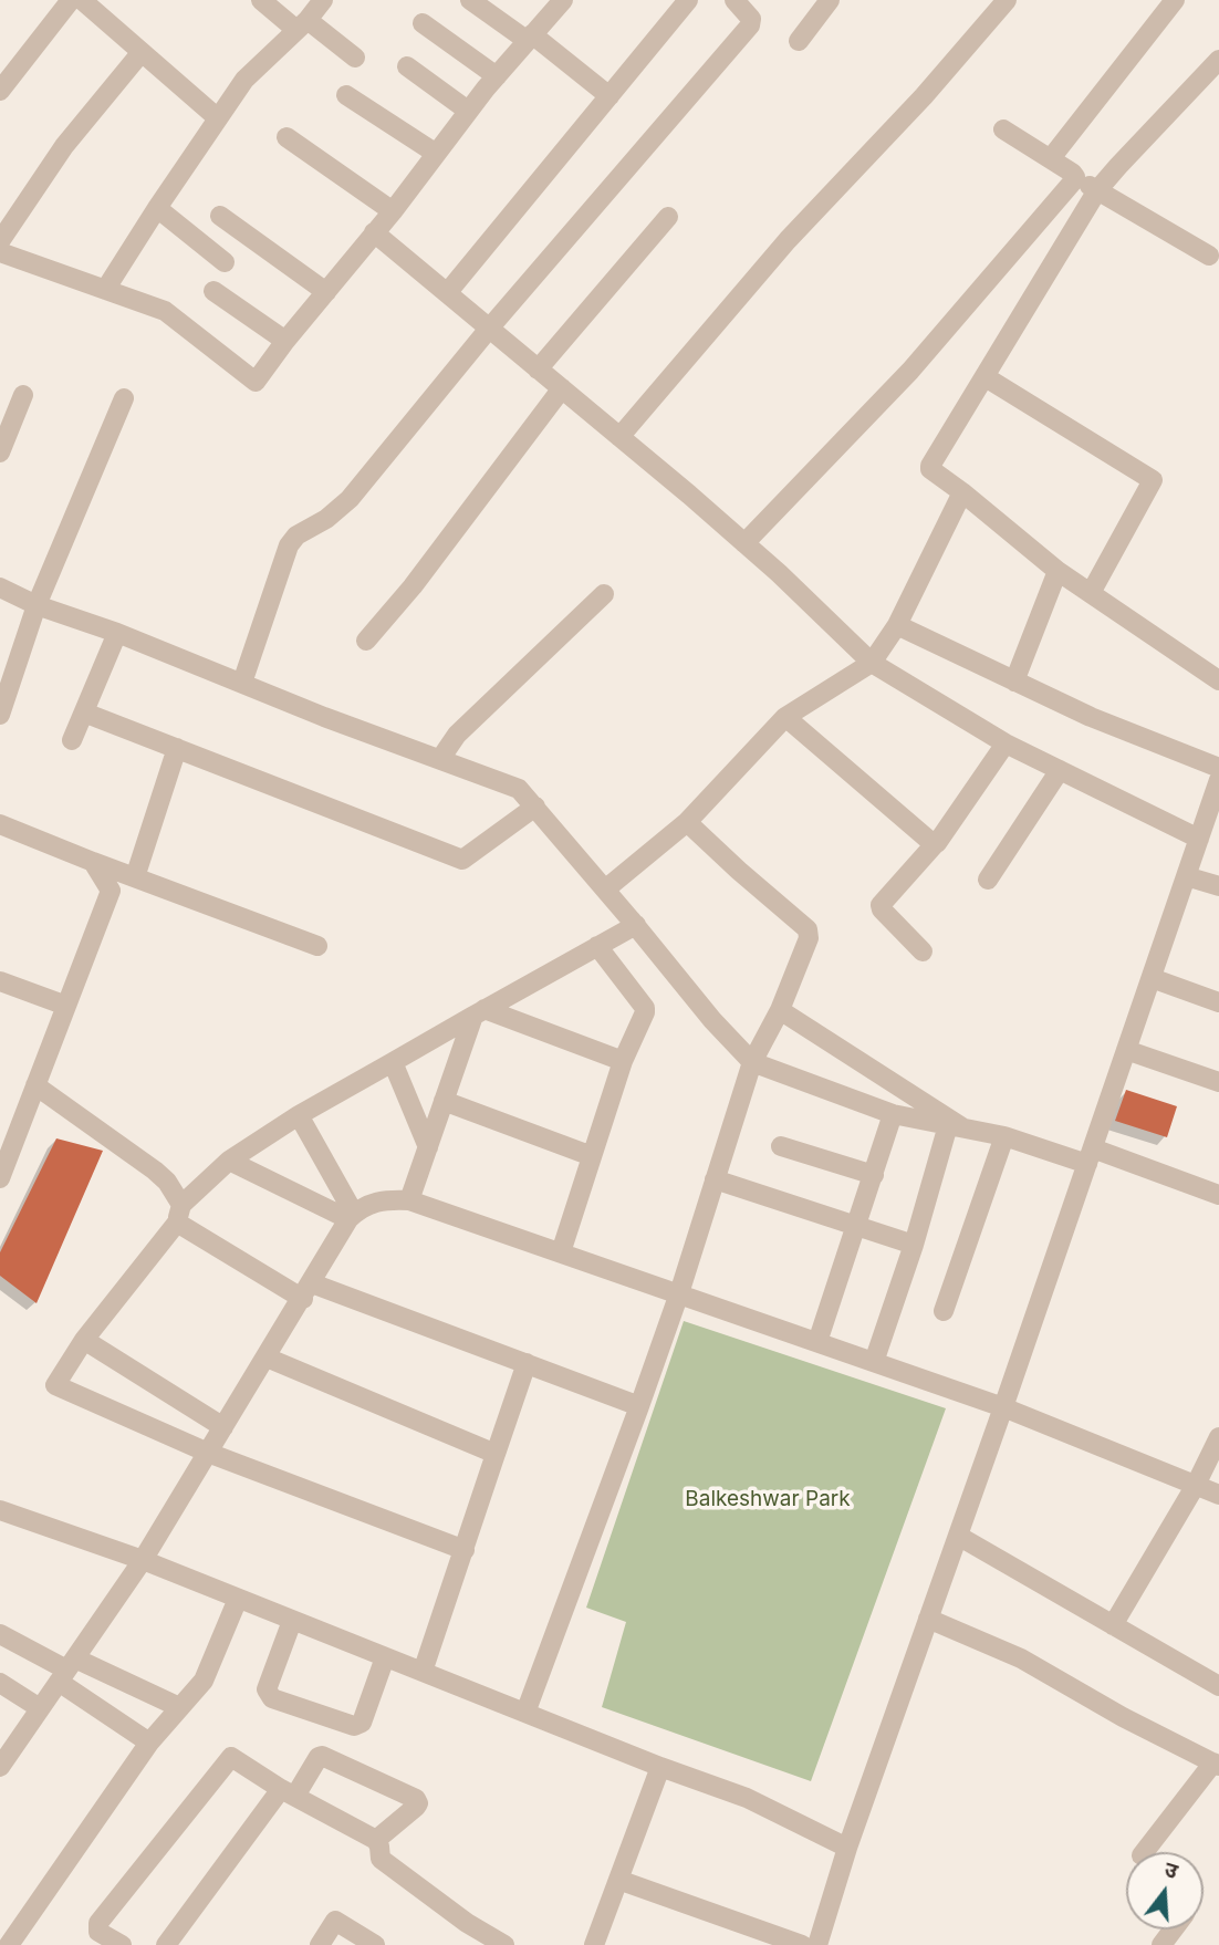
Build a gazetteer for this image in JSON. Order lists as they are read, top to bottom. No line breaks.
{"parks":["Balkeshwar Park"],"north":"top"}
